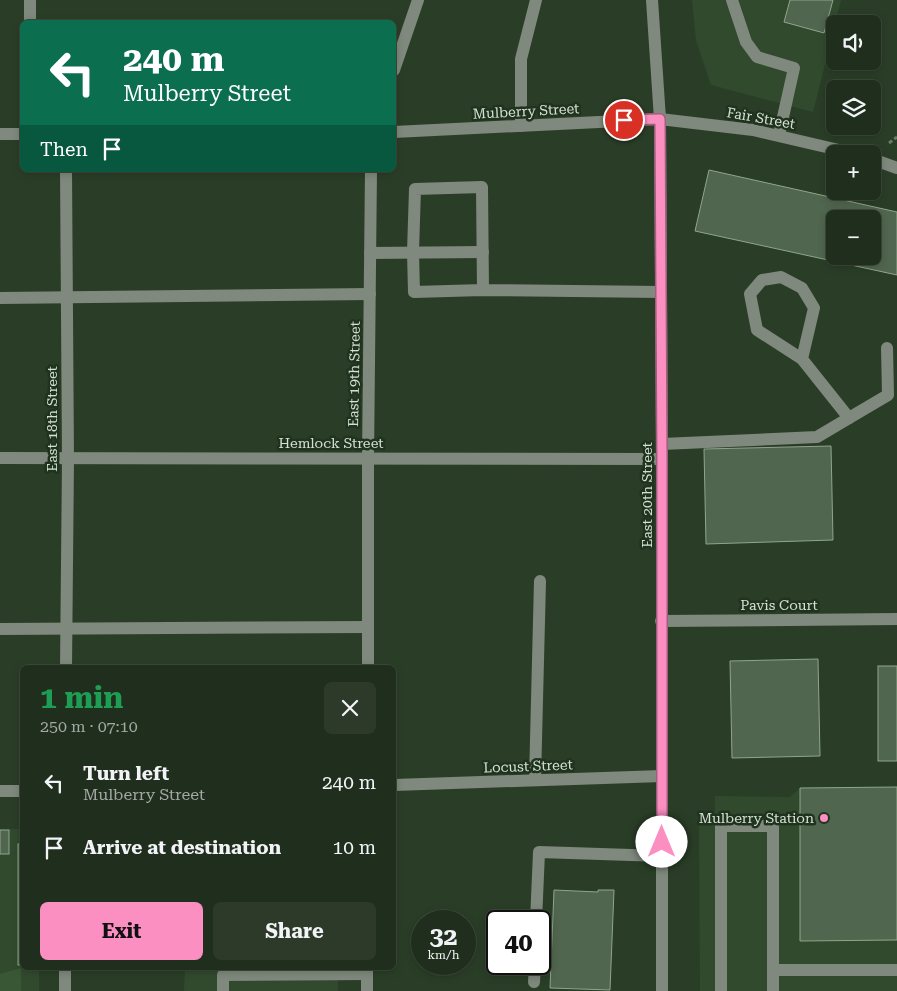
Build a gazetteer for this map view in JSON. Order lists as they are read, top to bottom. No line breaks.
{"streets":{"street":["Mulberry Street","Fair Street","East 19th Street","East 18th Street","Hemlock Street","East 20th Street","Pavis Court","Locust Street"]},"crossings":[["Mulberry Street","Fair Street"],["Mulberry Street","East 20th Street"],["Fair Street","East 20th Street"],["East 19th Street","Hemlock Street"],["East 18th Street","Hemlock Street"],["Hemlock Street","East 20th Street"],["East 20th Street","Pavis Court"],["East 20th Street","Locust Street"]],"places":["Mulberry Station"],"page":{"map_buttons":["+","−"],"turn":["240 m","Mulberry Street"],"then":"Then","heading":["1 min","250 m · 07:10"],"list":[{"name":"Turn left","note":"Mulberry Street","value":"240 m"},{"name":"Arrive at destination","value":"10 m"}],"buttons":["Exit","Share"],"speed":"32 km/h","limit":"40"}}
